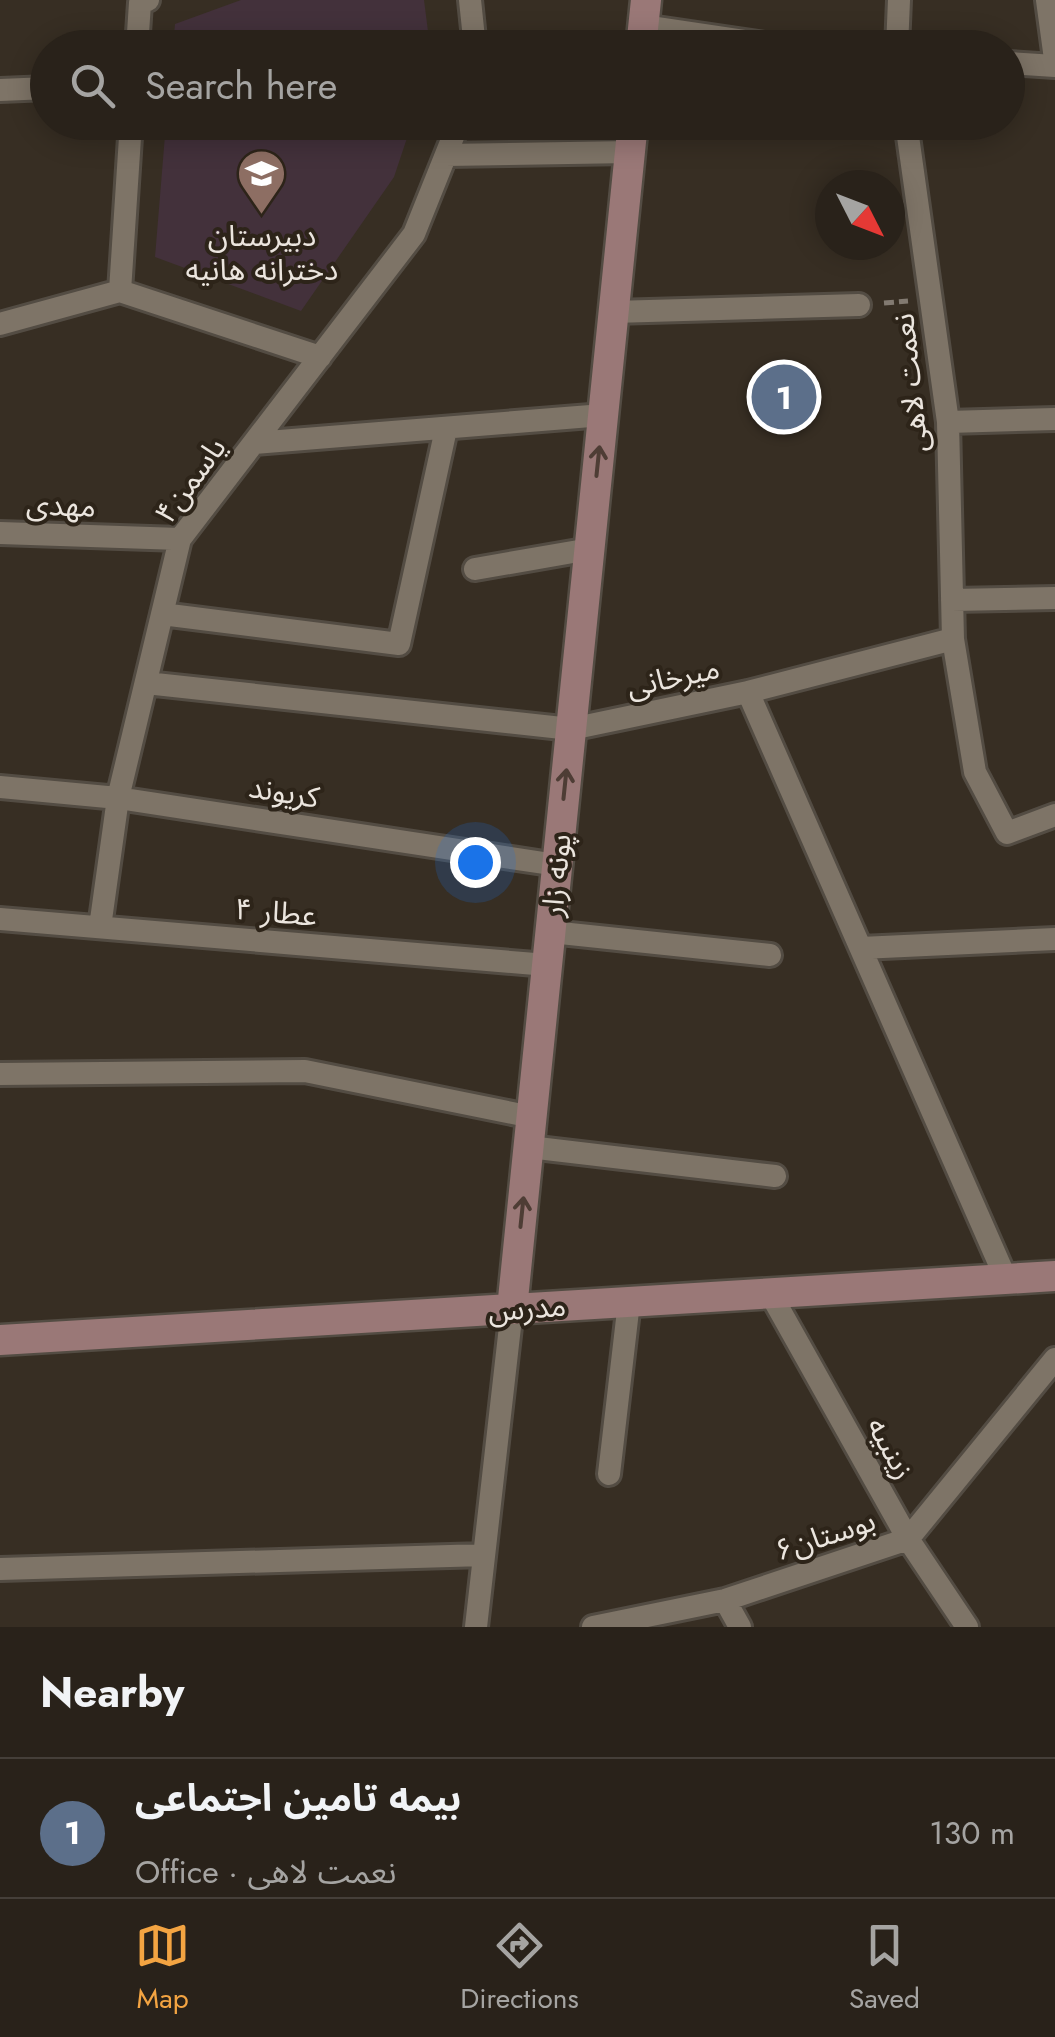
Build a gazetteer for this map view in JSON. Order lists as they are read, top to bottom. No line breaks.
{"streets":{"street":["نعمت لاهی","یاسمن۴","مهدی","میرخانی","کریوند","پونه زار","عطار ۴","مدرس","زینبیه","بوستان۶"]},"crossings":[["نعمت لاهی","میرخانی"],["یاسمن۴","مهدی"],["یاسمن۴","میرخانی"],["یاسمن۴","کریوند"],["یاسمن۴","عطار ۴"],["میرخانی","پونه زار"],["کریوند","پونه زار"],["پونه زار","عطار ۴"],["پونه زار","مدرس"],["مدرس","زینبیه"],["زینبیه","بوستان۶"]],"places":{"school or university":["دبیرستان دخترانه هانیه"]},"north":"bottom right","page":{"search":"Search here","pins":"1","heading":"Nearby","list":[{"mark":"1","name":"بیمه تامین اجتماعی","note":"Office · نعمت لاهی","value":"130 m"}],"nav":["Map","Directions","Saved"]}}
